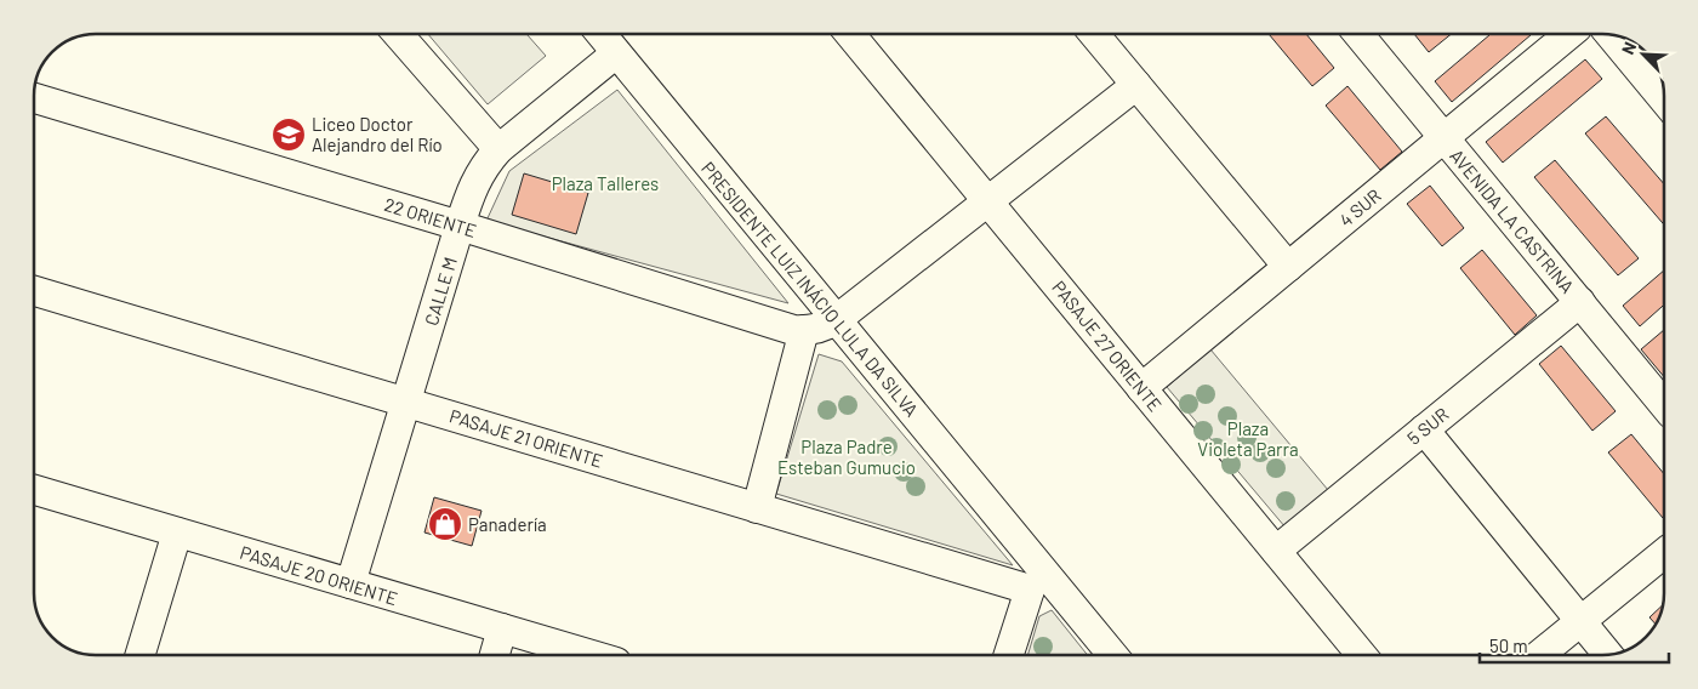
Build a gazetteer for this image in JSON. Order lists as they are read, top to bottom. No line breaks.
{"streets":{"street":["4 SUR","22 ORIENTE","AVENIDA LA CASTRINA","PRESIDENTE LUIZ INÁCIO LULA DA SILVA","CALLE M","PASAJE 27 ORIENTE","5 SUR","PASAJE 21 ORIENTE","PASAJE 20 ORIENTE"]},"crossings":[["4 SUR","AVENIDA LA CASTRINA"],["4 SUR","PASAJE 27 ORIENTE"],["22 ORIENTE","PRESIDENTE LUIZ INÁCIO LULA DA SILVA"],["22 ORIENTE","CALLE M"],["AVENIDA LA CASTRINA","5 SUR"],["PRESIDENTE LUIZ INÁCIO LULA DA SILVA","CALLE M"],["PRESIDENTE LUIZ INÁCIO LULA DA SILVA","PASAJE 21 ORIENTE"],["CALLE M","PASAJE 21 ORIENTE"],["CALLE M","PASAJE 20 ORIENTE"],["PASAJE 27 ORIENTE","5 SUR"]],"parks":["Plaza Talleres","Plaza Violeta Parra","Plaza Padre Esteban Gumucio"],"places":{"school or university":["Liceo Doctor Alejandro del Río"],"shop":["Panadería"]},"scale_bar":"50 m","north":"top left"}
